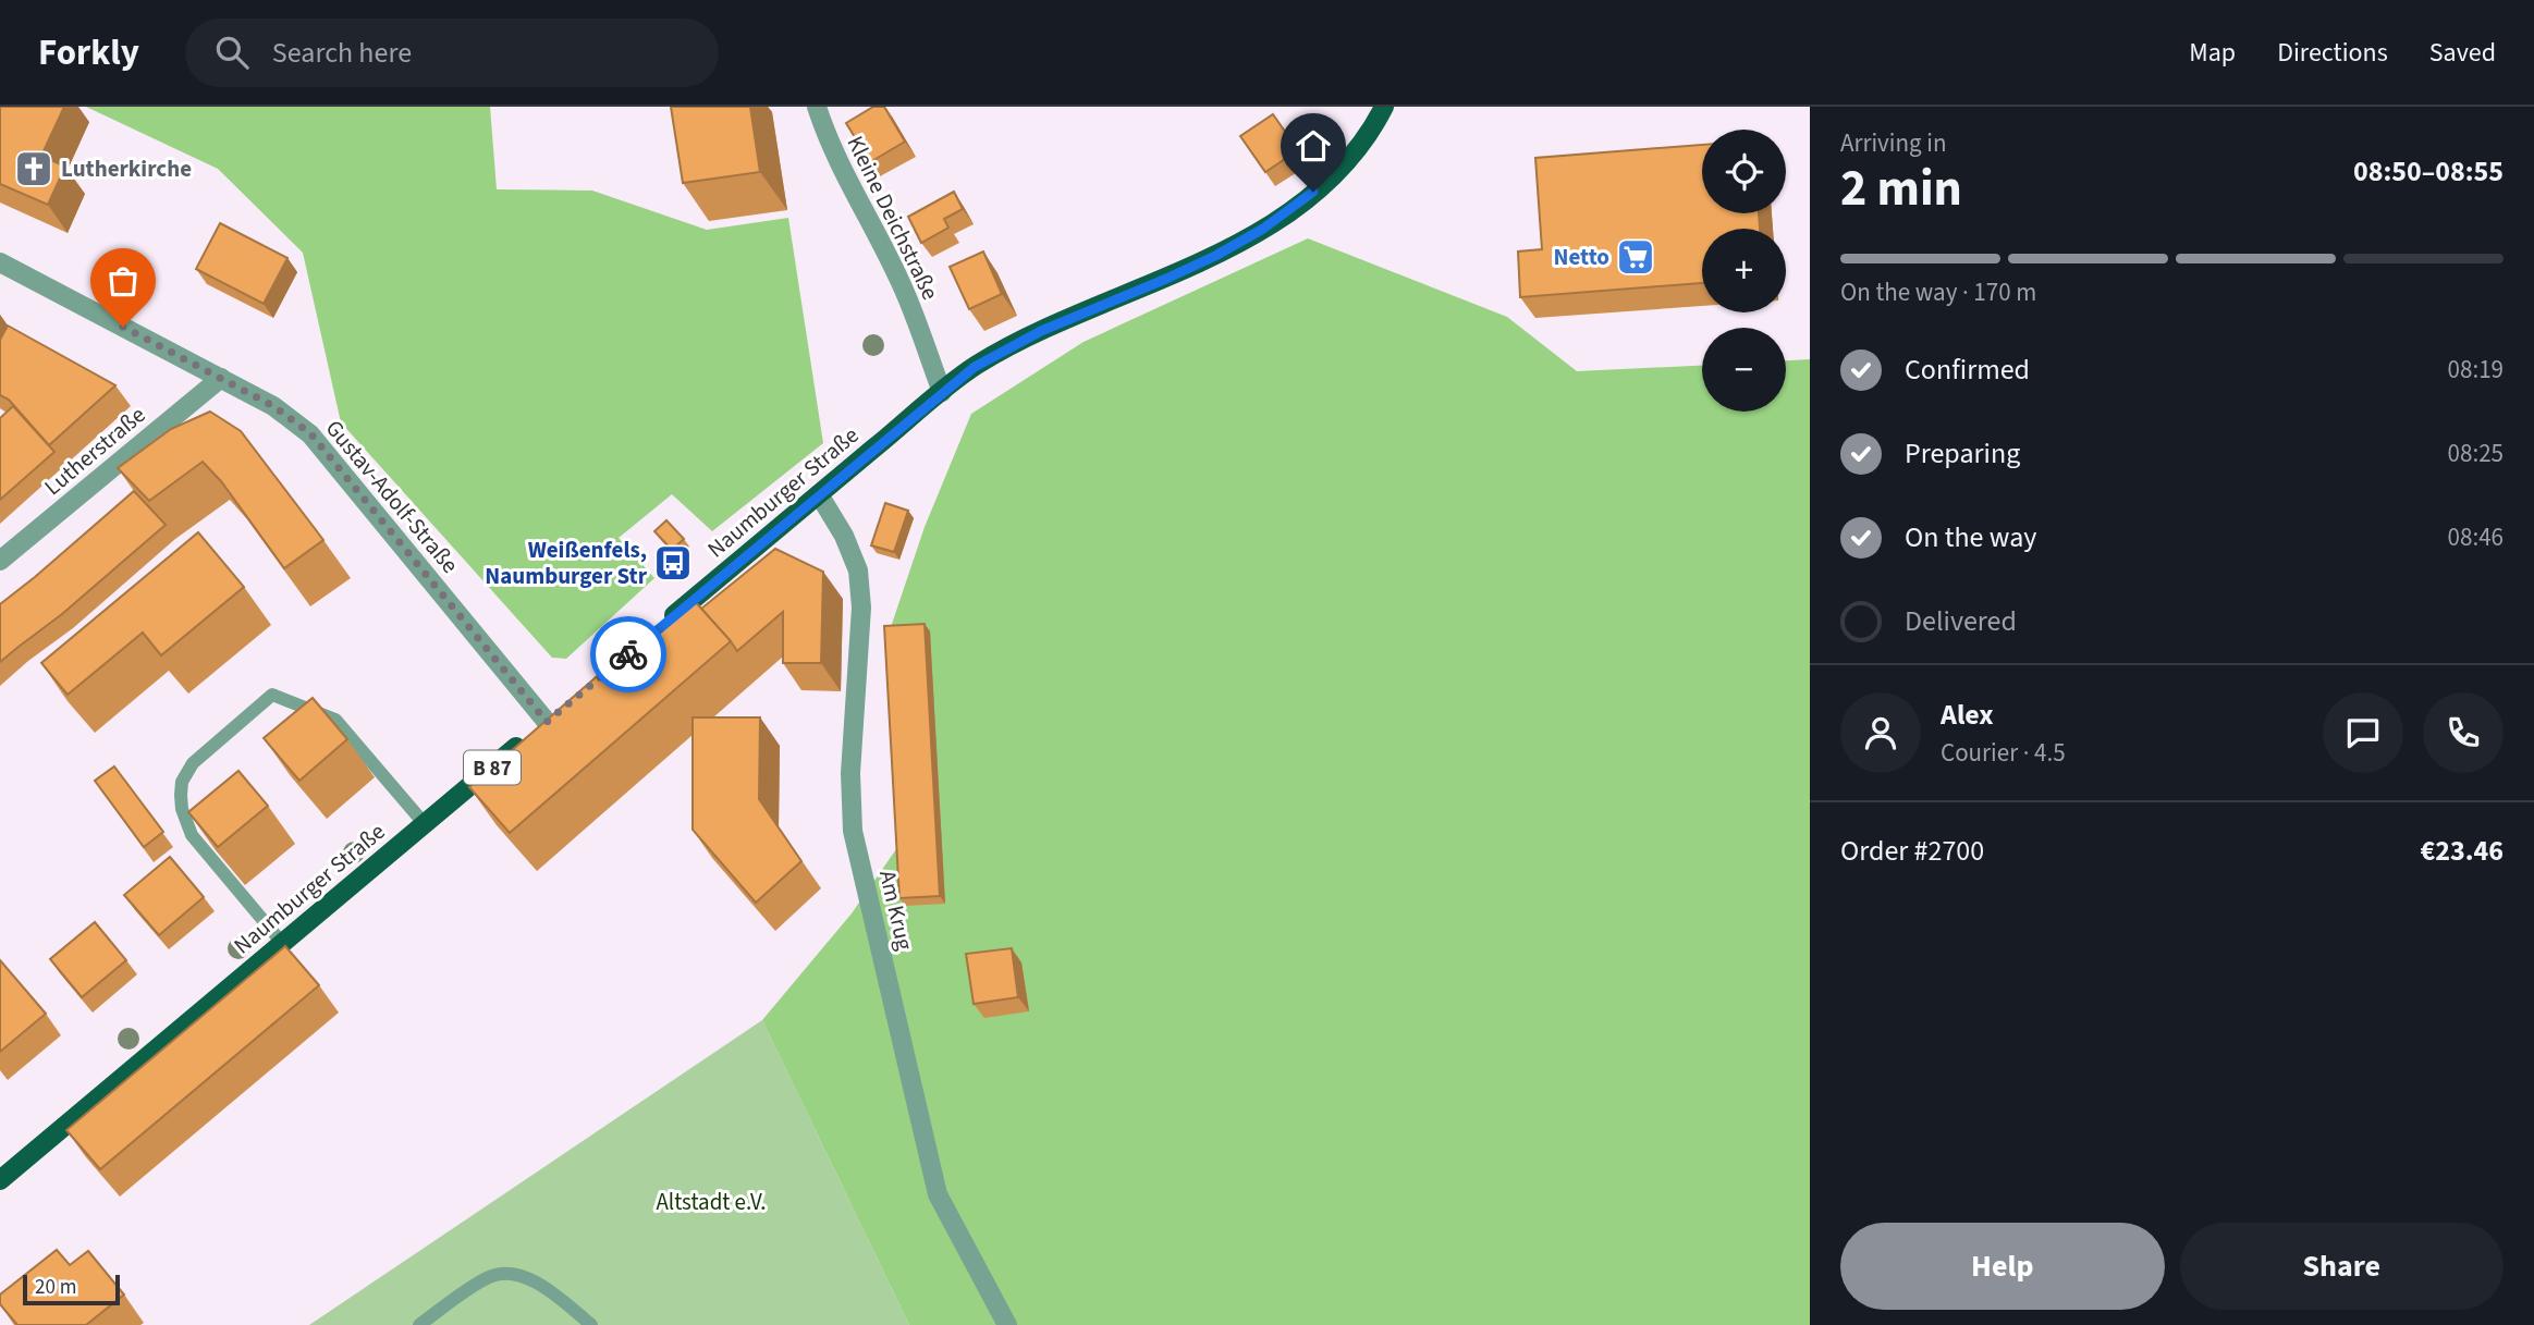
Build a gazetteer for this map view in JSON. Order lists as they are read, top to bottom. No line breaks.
{"streets":{"main road":["Naumburger Straße","B 87"],"street":["Kleine Deichstraße","Lutherstraße","Gustav-Adolf-Straße","Am Krug"]},"crossings":[["Kleine Deichstraße","Naumburger Straße"],["Lutherstraße","Gustav-Adolf-Straße"],["Naumburger Straße","Gustav-Adolf-Straße"],["Naumburger Straße","Am Krug"]],"parks":["Altstadt e.V."],"places":{"church":["Lutherkirche"],"supermarket":["Netto"],"bus stop":["Weißenfels, Naumburger Str"]},"scale_bar":"20 m","page":{"header":"Forkly","search":"Search here","nav":["Map","Directions","Saved"],"heading":["2 min","Arriving in","08:50–08:55"],"panel":["Alex","Courier · 4.5","Order #2700","€23.46"],"map_buttons":["+","−"],"bar":"On the way · 170 m","list":[["Confirmed","08:19"],["Preparing","08:25"],["On the way","08:46"],"Delivered"],"buttons":["Help","Share"],"scale":"20 m"}}
